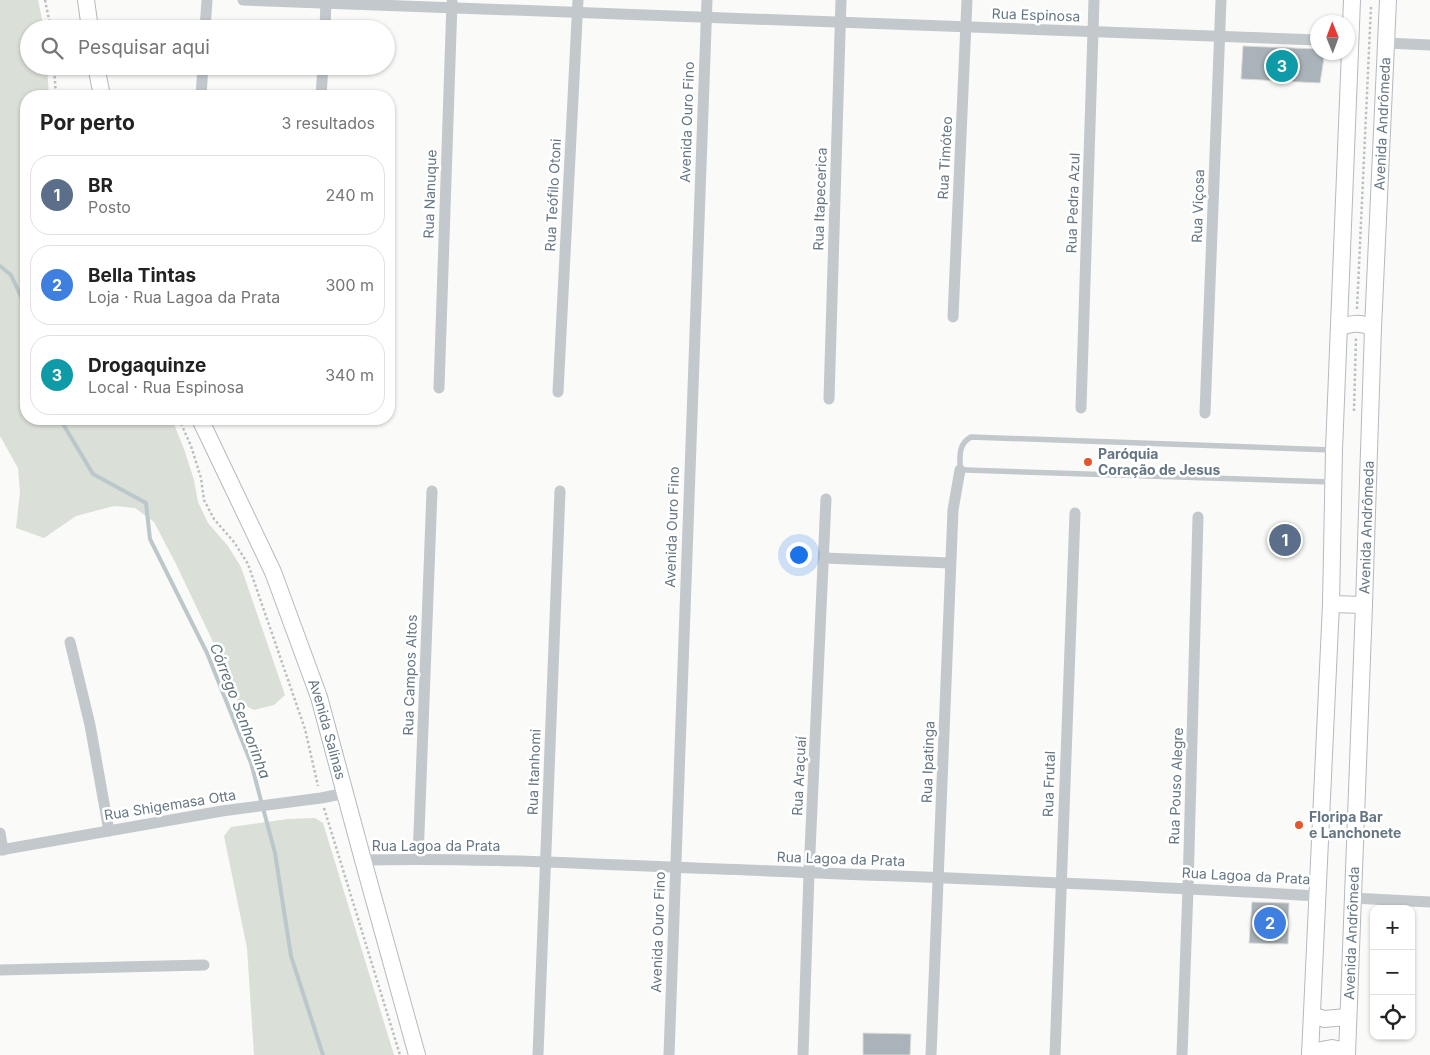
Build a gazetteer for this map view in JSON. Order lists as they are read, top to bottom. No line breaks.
{"streets":{"main road":["Avenida Andrômeda","Avenida Salinas"],"street":["Rua Espinosa","Avenida Ouro Fino","Rua Timóteo","Rua Nanuque","Rua Teófilo Otoni","Rua Itapecerica","Rua Pedra Azul","Rua Viçosa","Rua Campos Altos","Rua Ipatinga","Rua Itanhomi","Rua Araçuaí","Rua Frutal","Rua Pouso Alegre","Rua Shigemasa Otta","Rua Lagoa da Prata"]},"crossings":[["Rua Espinosa","Avenida Ouro Fino"],["Rua Espinosa","Rua Timóteo"],["Rua Espinosa","Rua Nanuque"],["Rua Espinosa","Rua Teófilo Otoni"],["Rua Espinosa","Rua Itapecerica"],["Rua Espinosa","Rua Pedra Azul"],["Rua Espinosa","Rua Viçosa"],["Avenida Ouro Fino","Rua Lagoa da Prata"],["Rua Campos Altos","Rua Lagoa da Prata"],["Avenida Salinas","Rua Shigemasa Otta"],["Avenida Salinas","Rua Lagoa da Prata"],["Rua Ipatinga","Rua Lagoa da Prata"],["Rua Itanhomi","Rua Lagoa da Prata"],["Rua Araçuaí","Rua Lagoa da Prata"],["Rua Frutal","Rua Lagoa da Prata"],["Rua Pouso Alegre","Rua Lagoa da Prata"]],"water":["Córrego Senhorinha"],"places":["Paróquia Coração de Jesus","Floripa Bar e Lanchonete"],"north":"top","page":{"search":"Pesquisar aqui","pins":["3","1","2"],"heading":["Por perto","3 resultados"],"list":[{"mark":"1","name":"BR","note":"Posto","value":"240 m"},{"mark":"2","name":"Bella Tintas","note":"Loja · Rua Lagoa da Prata","value":"300 m"},{"mark":"3","name":"Drogaquinze","note":"Local · Rua Espinosa","value":"340 m"}],"map_buttons":["+","−"]}}
